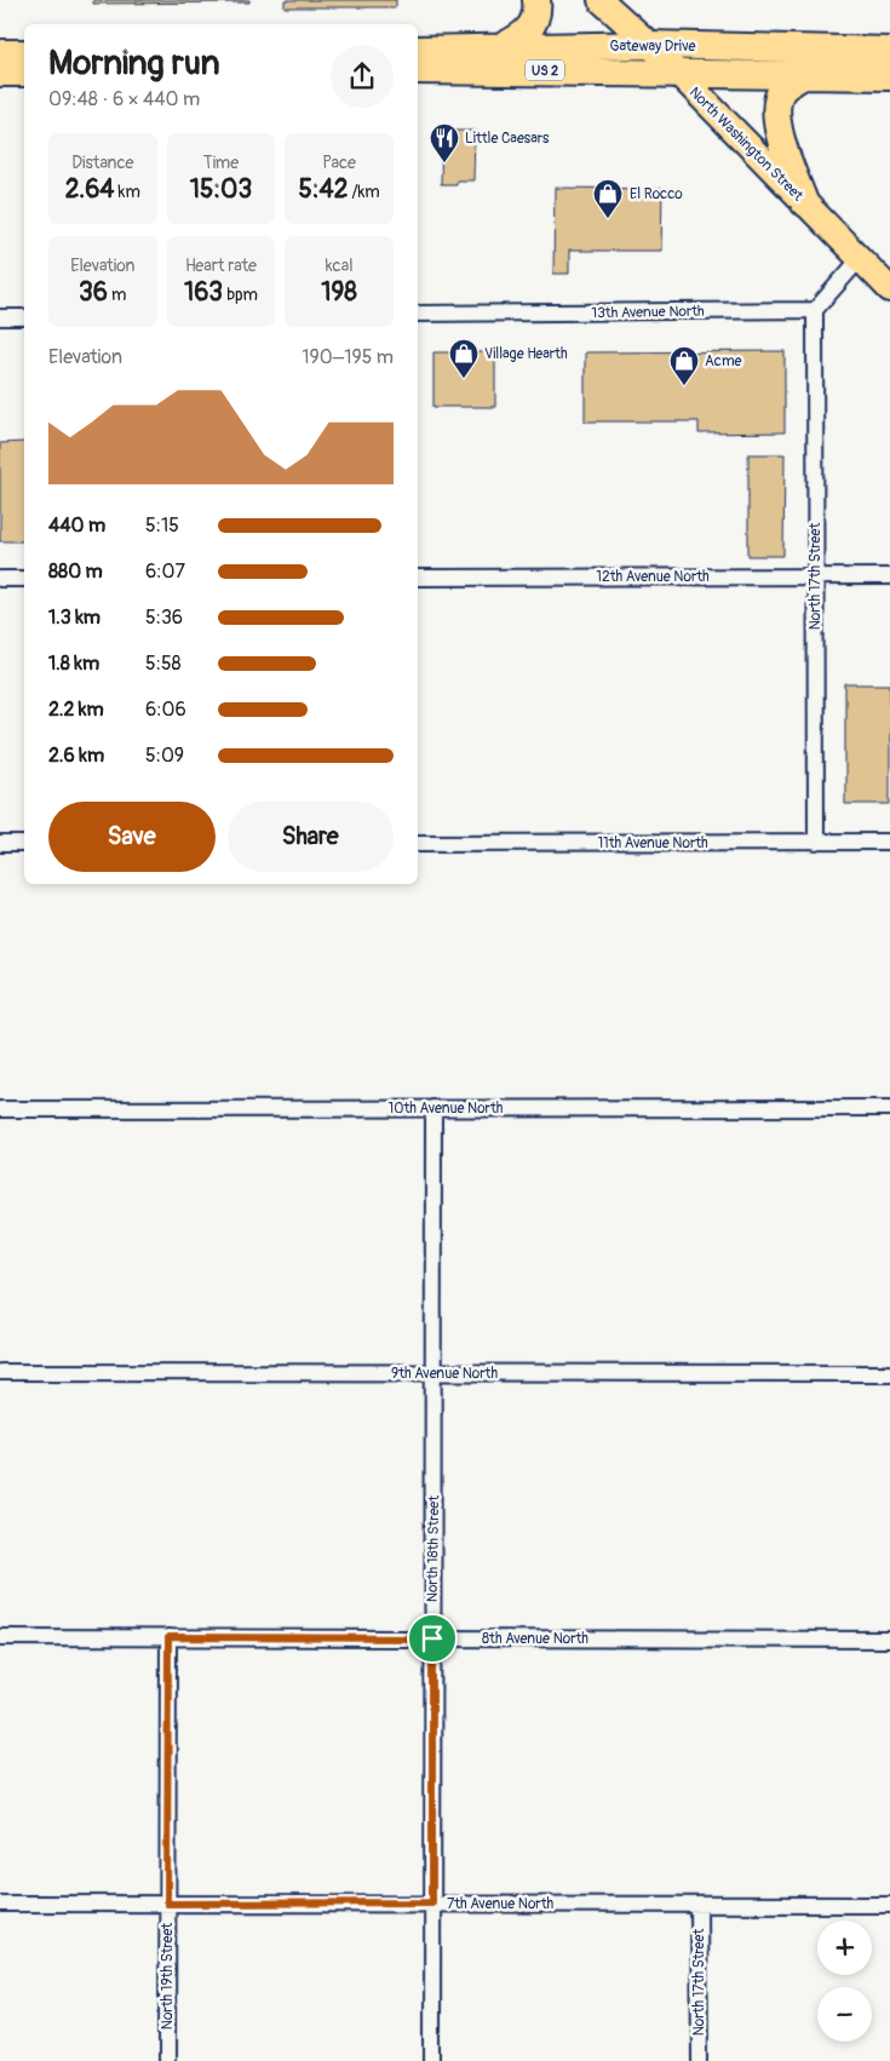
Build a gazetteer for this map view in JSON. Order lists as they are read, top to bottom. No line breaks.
{"streets":{"highway":["Gateway Drive","US 2"],"main road":["North Washington Street"],"street":["13th Avenue North","12th Avenue North","North 17th Street","11th Avenue North","10th Avenue North","9th Avenue North","North 18th Street","8th Avenue North","7th Avenue North","North 19th Street"]},"crossings":[["Gateway Drive","US 2"],["Gateway Drive","North Washington Street"],["13th Avenue North","North 17th Street"],["12th Avenue North","North 17th Street"],["North 17th Street","11th Avenue North"],["North 17th Street","7th Avenue North"],["10th Avenue North","North 18th Street"],["9th Avenue North","North 18th Street"],["North 18th Street","8th Avenue North"],["North 18th Street","7th Avenue North"],["8th Avenue North","North 19th Street"],["7th Avenue North","North 19th Street"]],"places":{"restaurant":["Little Caesars"],"shop":["El Rocco","Village Hearth","Acme"]},"page":{"heading":["Morning run","09:48 · 6 × 440 m"],"stats":[["Distance","2.64 km"],["Time","15:03"],["Pace","5:42 /km"],["Elevation","36 m"],["Heart rate","163 bpm"],["kcal","198"]],"chart":["Elevation","190–195 m"],"list":[{"name":"440 m","note":"5:15"},{"name":"880 m","note":"6:07"},{"name":"1.3 km","note":"5:36"},{"name":"1.8 km","note":"5:58"},{"name":"2.2 km","note":"6:06"},{"name":"2.6 km","note":"5:09"}],"buttons":["Save","Share"],"map_buttons":["+","−"]}}
